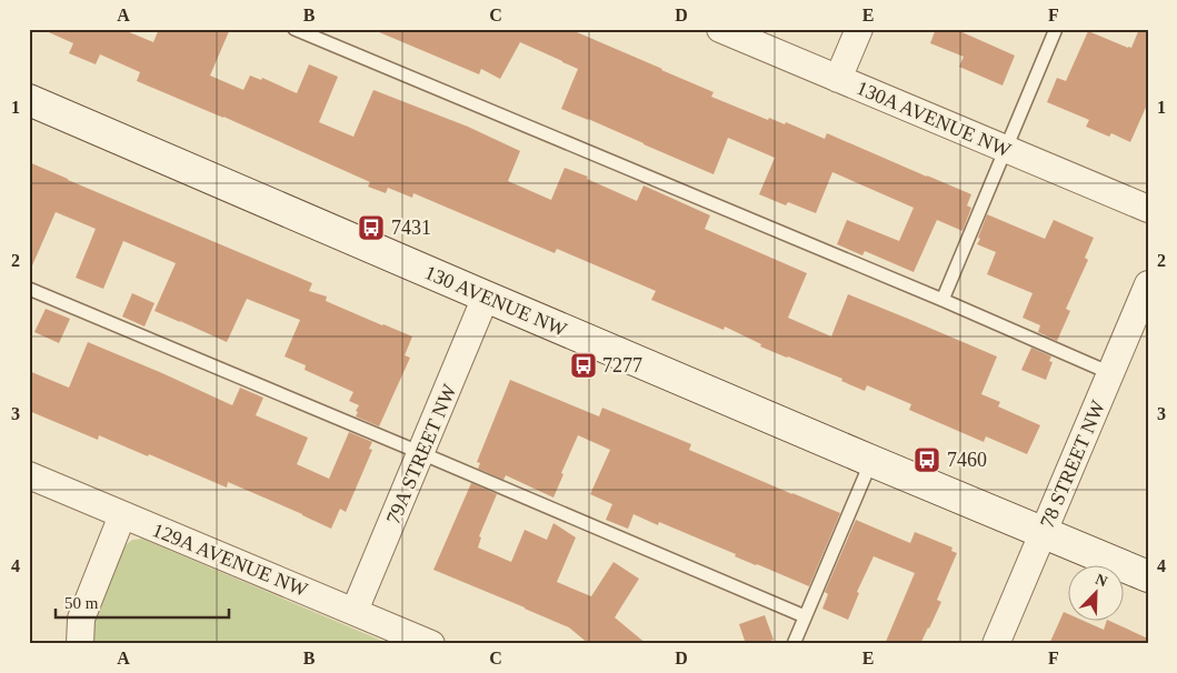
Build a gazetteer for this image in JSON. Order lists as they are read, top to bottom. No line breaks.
{"streets":{"street":["130A AVENUE NW","130 AVENUE NW","79A STREET NW","78 STREET NW","129A AVENUE NW"]},"crossings":[["130 AVENUE NW","79A STREET NW"],["130 AVENUE NW","78 STREET NW"],["79A STREET NW","129A AVENUE NW"]],"places":{"bus stop":["7431","7277","7460"]},"scale_bar":"50 m","north":"top right","grid":{"columns":["A","B","C","D","E","F"],"rows":["1","2","3","4"]}}
